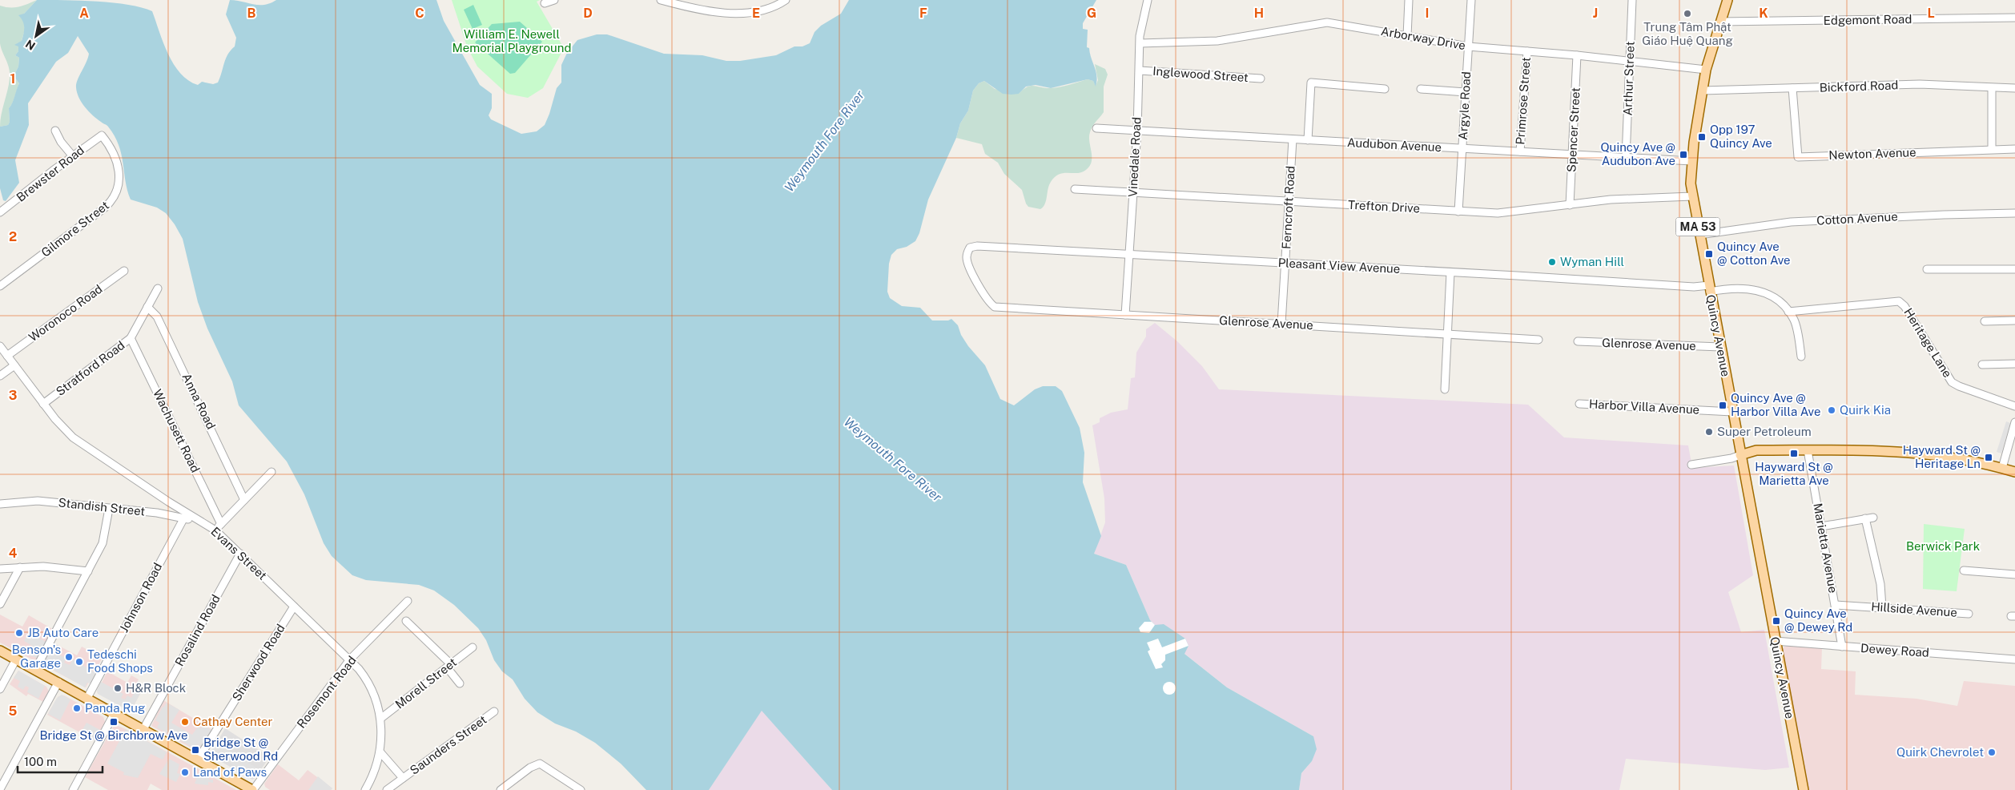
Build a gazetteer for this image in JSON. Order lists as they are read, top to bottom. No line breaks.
{"streets":{"main road":["MA 53","Quincy Avenue"],"street":["Edgemont Road","Arborway Drive","Inglewood Street","Arthur Street","Bickford Road","Primrose Street","Argyle Road","Spencer Street","Audubon Avenue","Newton Avenue","Vinedale Road","Brewster Road","Trefton Drive","Ferncroft Road","Cotton Avenue","Gilmore Street","Pleasant View Avenue","Woronoco Road","Glenrose Avenue","Heritage Lane","Stratford Road","Anna Road","Harbor Villa Avenue","Wachusett Road","Standish Street","Marietta Avenue","Evans Street","Johnson Road","Hillside Avenue","Rosalind Road","Dewey Road","Sherwood Road","Morell Street","Rosemont Road","Saunders Street"]},"crossings":[["Edgemont Road","Quincy Avenue"],["Arborway Drive","Arthur Street"],["Arborway Drive","Primrose Street"],["Arborway Drive","Argyle Road"],["Arborway Drive","Spencer Street"],["Arborway Drive","Vinedale Road"],["Arborway Drive","Quincy Avenue"],["Inglewood Street","Vinedale Road"],["Arthur Street","Audubon Avenue"],["Bickford Road","Newton Avenue"],["Bickford Road","Quincy Avenue"],["Primrose Street","Audubon Avenue"],["Argyle Road","Audubon Avenue"],["Argyle Road","Trefton Drive"],["Spencer Street","Audubon Avenue"],["Spencer Street","Trefton Drive"],["Audubon Avenue","Vinedale Road"],["Audubon Avenue","Ferncroft Road"],["Audubon Avenue","Quincy Avenue"],["Vinedale Road","Trefton Drive"],["Vinedale Road","Pleasant View Avenue"],["Vinedale Road","Glenrose Avenue"],["Brewster Road","Gilmore Street"],["Trefton Drive","Ferncroft Road"],["Trefton Drive","Quincy Avenue"],["Ferncroft Road","Pleasant View Avenue"],["Ferncroft Road","Glenrose Avenue"],["Cotton Avenue","Quincy Avenue"],["Pleasant View Avenue","Glenrose Avenue"],["Pleasant View Avenue","Quincy Avenue"],["Pleasant View Avenue","Heritage Lane"],["Woronoco Road","Evans Street"],["Glenrose Avenue","Quincy Avenue"],["Quincy Avenue","Harbor Villa Avenue"],["Quincy Avenue","Dewey Road"],["Stratford Road","Anna Road"],["Stratford Road","Wachusett Road"],["Stratford Road","Evans Street"],["Standish Street","Evans Street"],["Standish Street","Johnson Road"],["Marietta Avenue","Hillside Avenue"],["Marietta Avenue","Dewey Road"],["Evans Street","Rosalind Road"],["Evans Street","Sherwood Road"],["Evans Street","Morell Street"],["Evans Street","Rosemont Road"],["Evans Street","Saunders Street"]],"water":["Weymouth Fore River"],"parks":["William E. Newell Memorial Playground","Berwick Park"],"places":{"other":["Trung Tâm Phật Giáo Huệ Quang","Wyman Hill","Quirk Kia","Super Petroleum","JB Auto Care","Benson's Garage","Tedeschi Food Shops","H&R Block","Panda Rug","Cathay Center","Quirk Chevrolet","Land of Paws"],"transit":["Opp 197 Quincy Ave","Quincy Ave @ Audubon Ave","Quincy Ave @ Cotton Ave","Quincy Ave @ Harbor Villa Ave","Hayward St @ Marietta Ave","Hayward St @ Heritage Ln","Quincy Ave @ Dewey Rd","Bridge St @ Birchbrow Ave","Bridge St @ Sherwood Rd"]},"scale_bar":"100 m","north":"bottom left","grid":{"columns":["A","B","C","D","E","F","G","H","I","J","K","L"],"rows":["1","2","3","4","5"]}}
